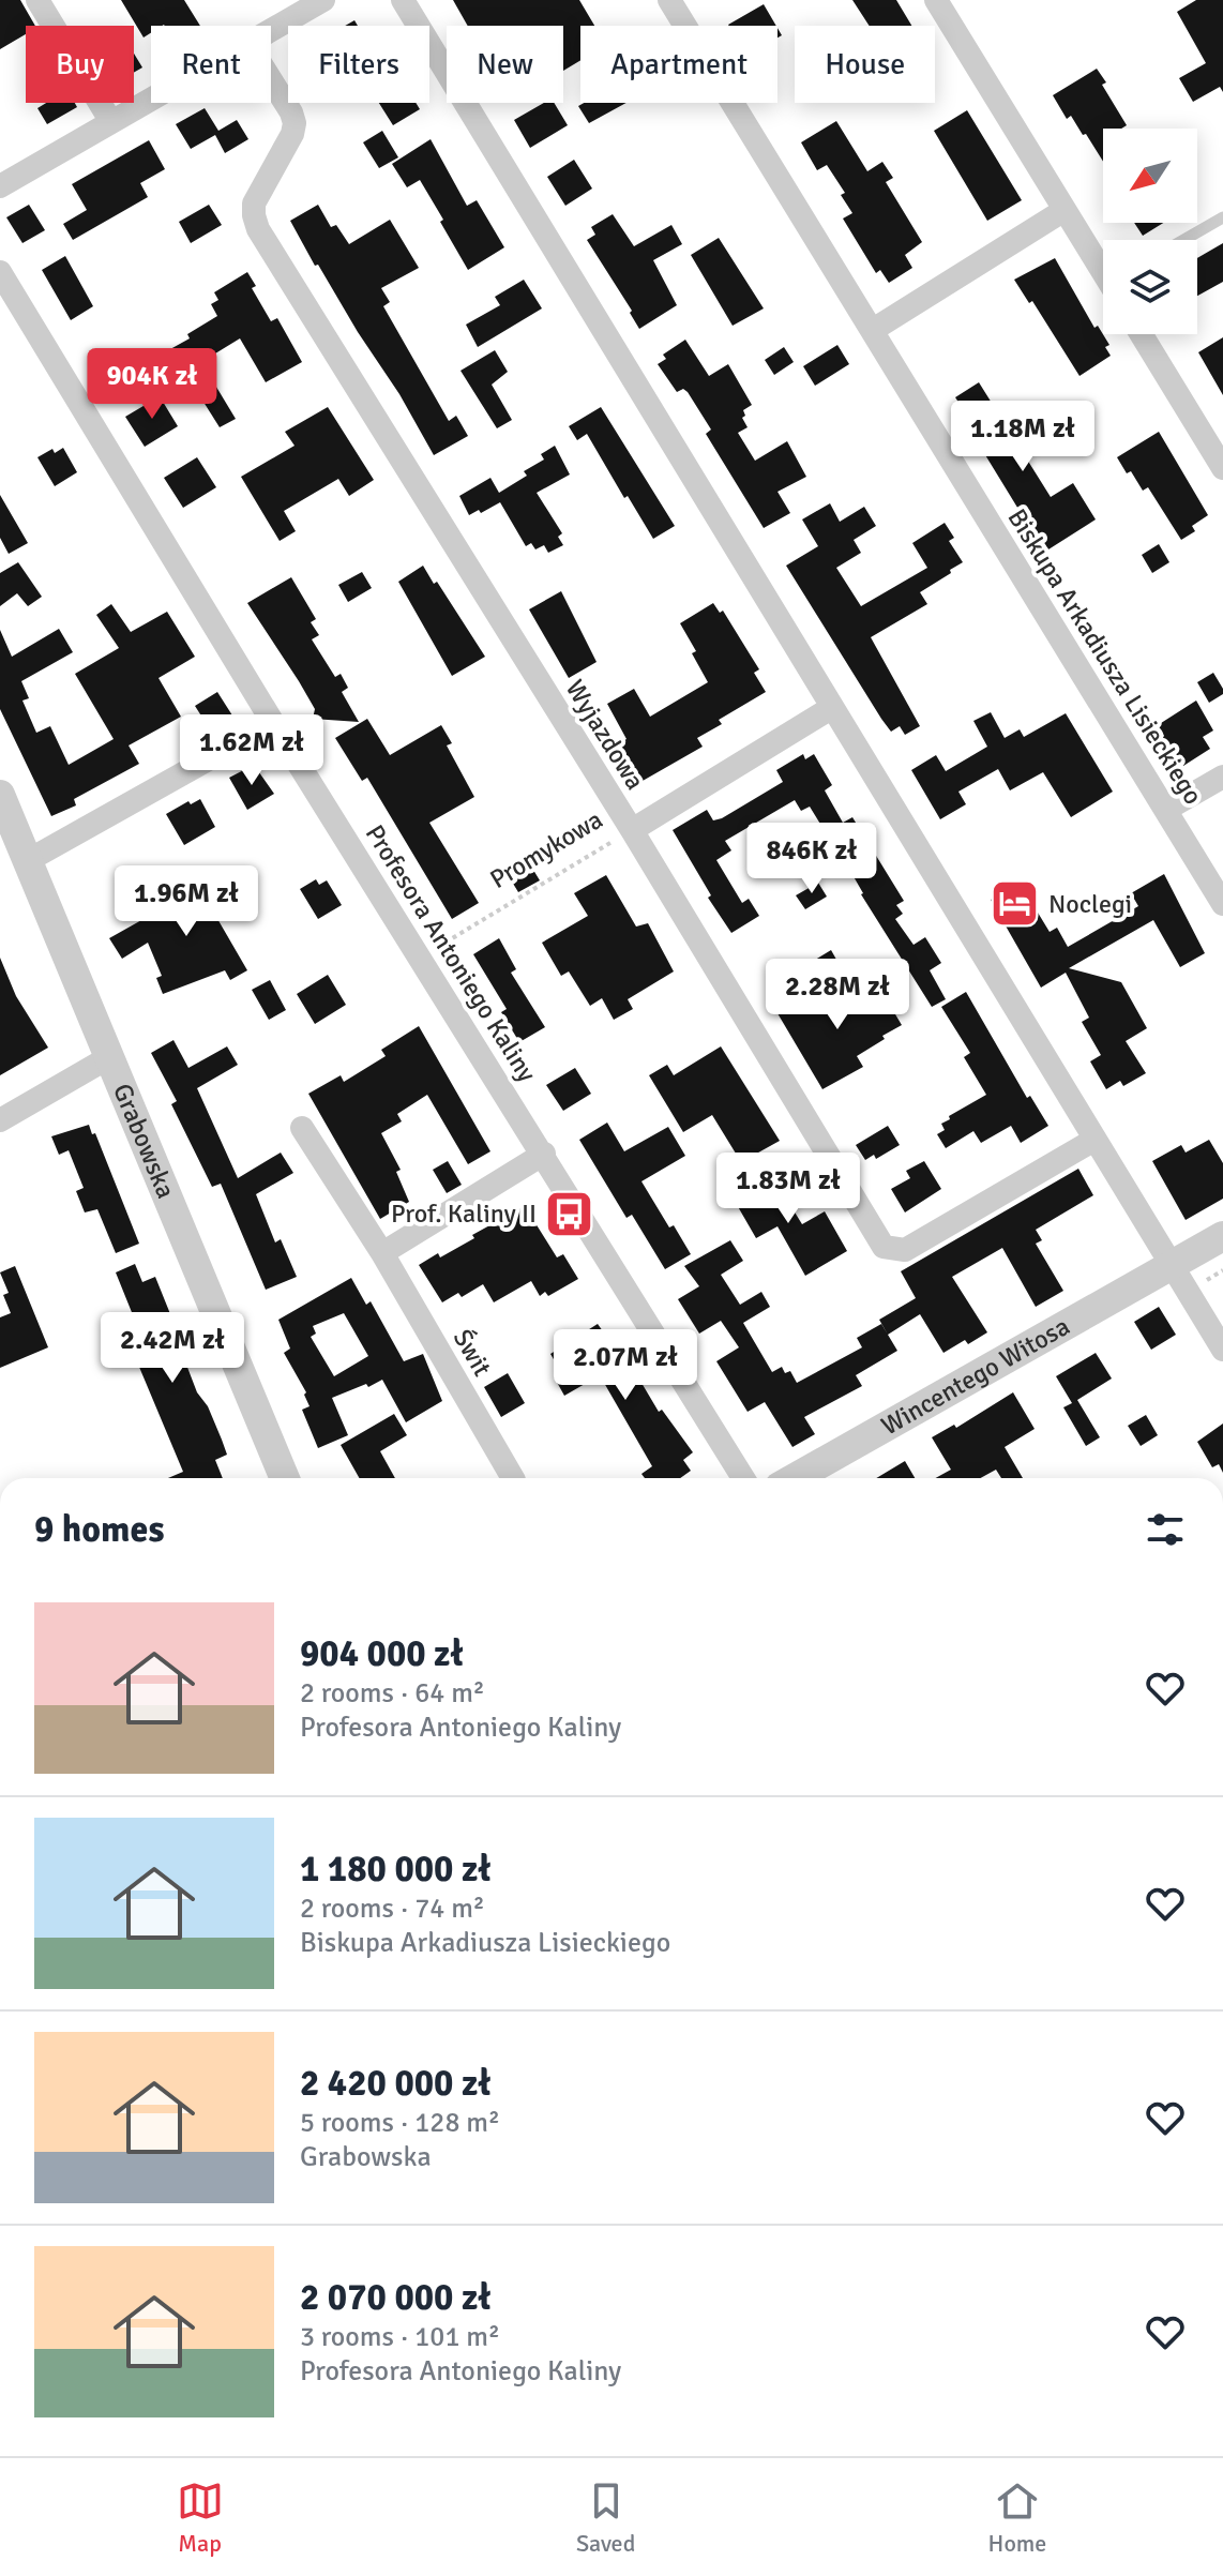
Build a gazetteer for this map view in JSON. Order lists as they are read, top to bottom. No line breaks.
{"streets":{"street":["Biskupa Arkadiusza Lisieckiego","Wyjazdowa","Promykowa","Profesora Antoniego Kaliny","Grabowska","Świt","Wincentego Witosa"]},"crossings":[["Wyjazdowa","Promykowa"],["Promykowa","Profesora Antoniego Kaliny"]],"places":{"hotel":["Noclegi"],"bus stop":["Prof. Kaliny II"]},"north":"bottom left","page":{"chip":["Buy","Rent","Filters","New","Apartment","House"],"price":["904K zł","1.18M zł","1.62M zł","846K zł","1.96M zł","2.28M zł","1.83M zł","2.42M zł","2.07M zł"],"heading":"9 homes","list":[{"name":"904 000 zł","note":"2 rooms · 64 m² · Profesora Antoniego Kaliny"},{"name":"1 180 000 zł","note":"2 rooms · 74 m² · Biskupa Arkadiusza Lisieckiego"},{"name":"2 420 000 zł","note":"5 rooms · 128 m² · Grabowska"},{"name":"2 070 000 zł","note":"3 rooms · 101 m² · Profesora Antoniego Kaliny"}],"tabs":["Map","Saved","Home"]}}
